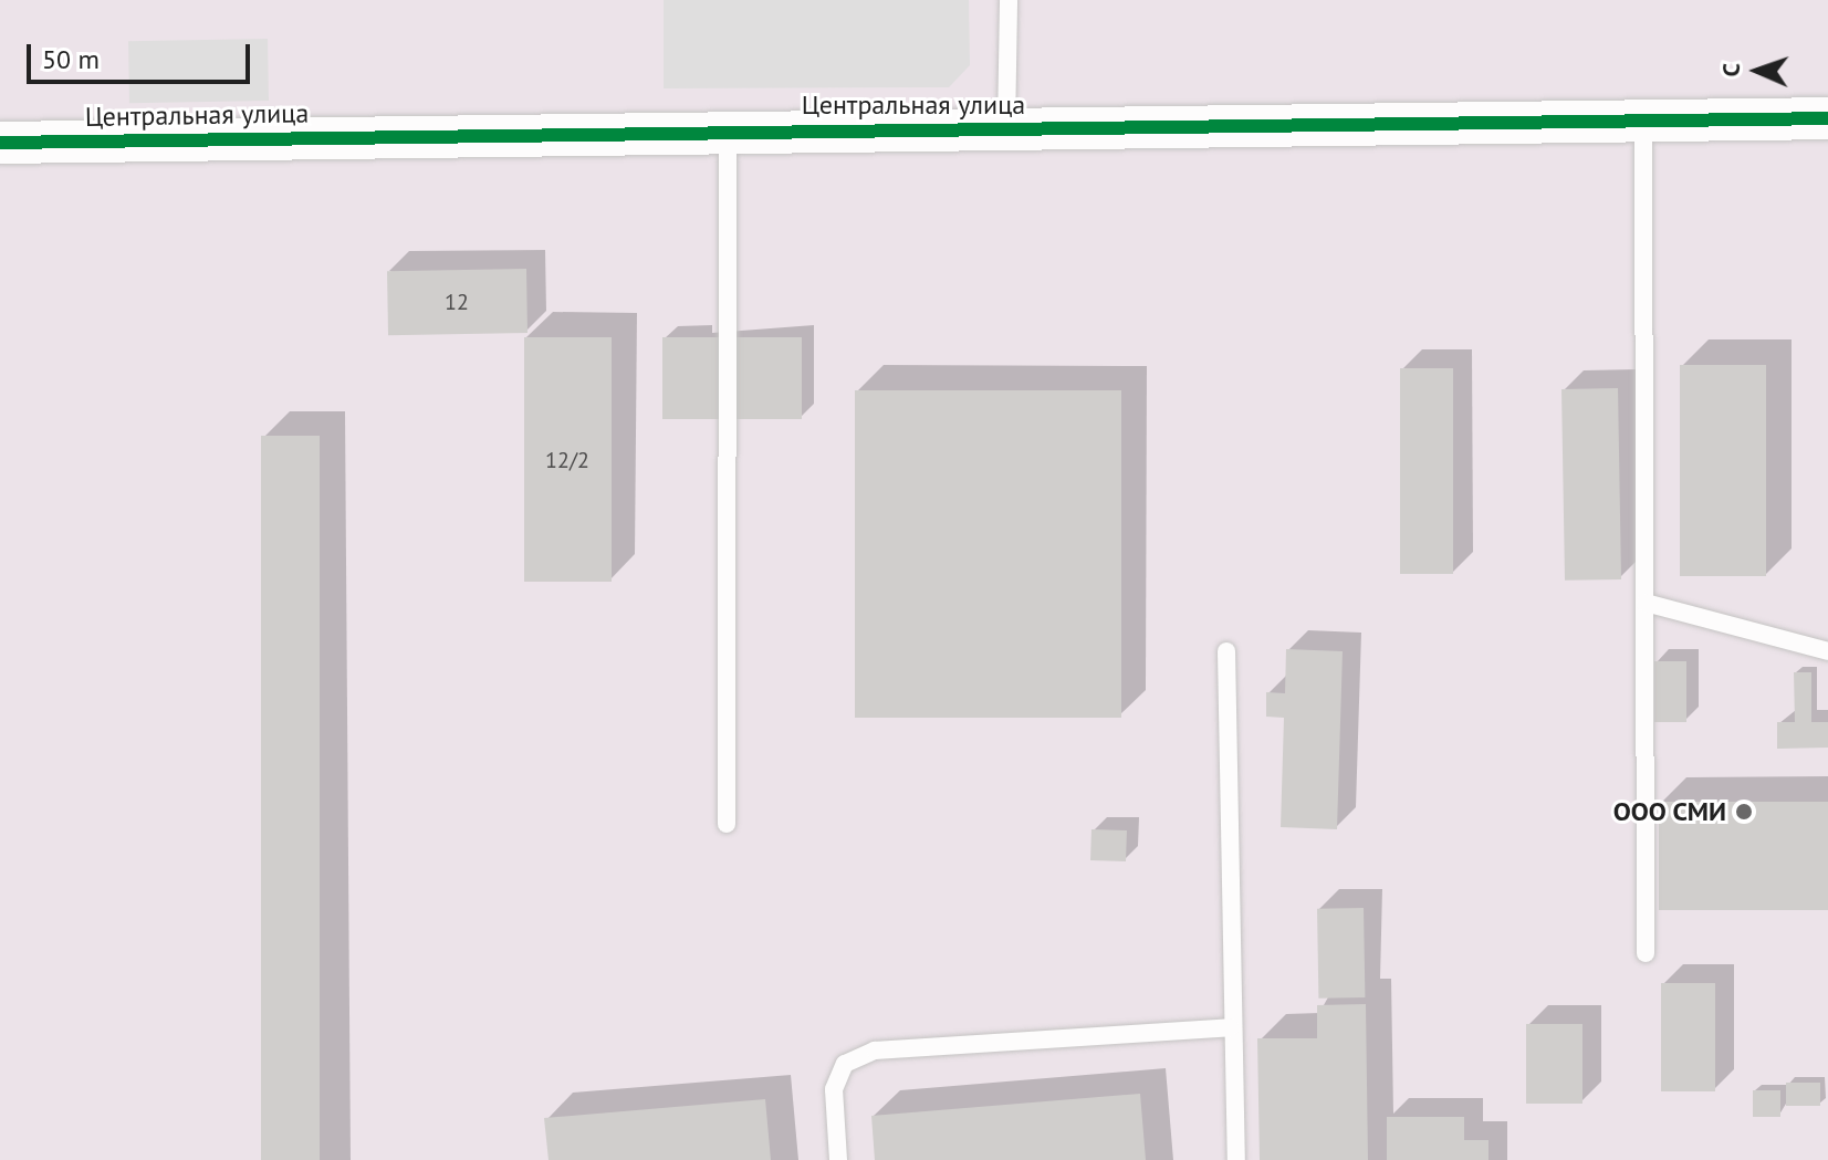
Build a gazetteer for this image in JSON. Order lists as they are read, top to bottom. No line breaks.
{"streets":{"street":["Центральная улица"]},"places":["ООО СМИ"],"house_numbers":["12","12/2"],"scale_bar":"50 m","north":"left"}
